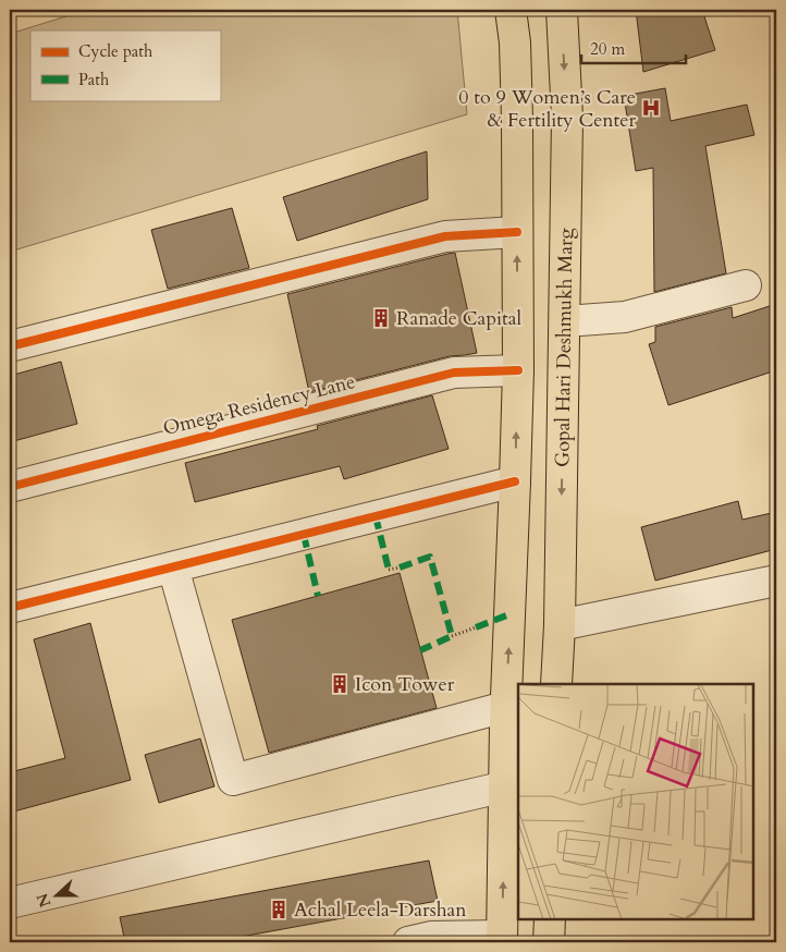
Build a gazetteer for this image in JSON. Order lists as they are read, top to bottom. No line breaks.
{"streets":{"main road":["Gopal Hari Deshmukh Marg"],"street":["Omega Residency Lane"]},"places":{"hospital":["0 to 9 Women’s Care & Fertility Center"],"building":["Ranade Capital","Icon Tower","Achal Leela-Darshan"]},"legend":["Cycle path","Path"],"scale_bar":"20 m","north":"left"}
